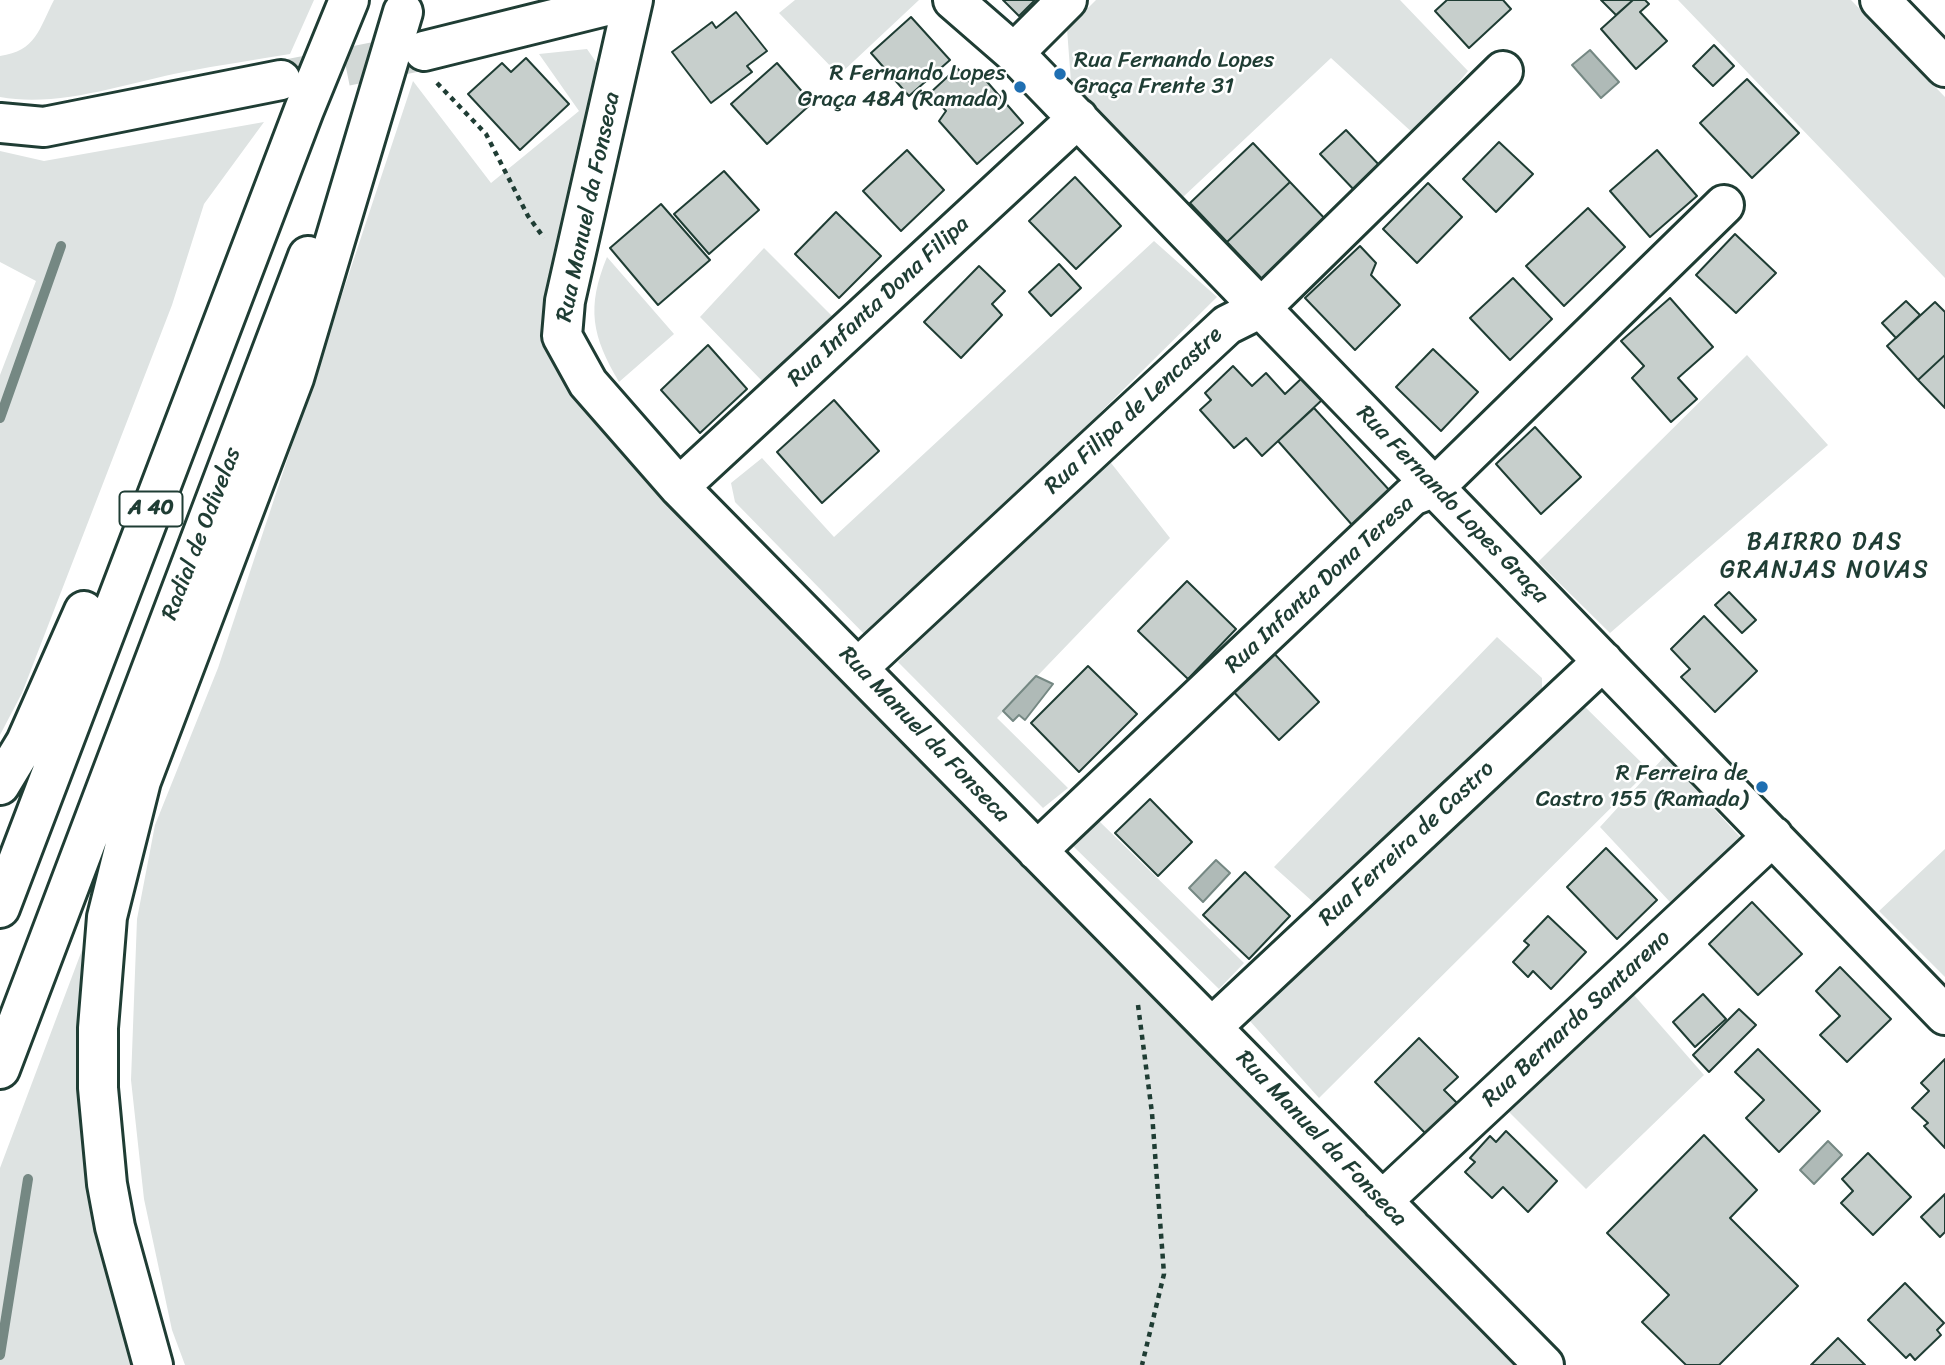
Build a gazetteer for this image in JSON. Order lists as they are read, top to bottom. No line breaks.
{"streets":{"main road":["Rua Manuel da Fonseca","Rua Infanta Dona Filipa","Rua Filipa de Lencastre","Rua Fernando Lopes Graça","A 40","Radial de Odivelas","Rua Infanta Dona Teresa","Rua Ferreira de Castro","Rua Bernardo Santareno"]},"crossings":[["Rua Manuel da Fonseca","Rua Infanta Dona Filipa"],["Rua Manuel da Fonseca","Rua Filipa de Lencastre"],["Rua Manuel da Fonseca","Rua Infanta Dona Teresa"],["Rua Manuel da Fonseca","Rua Ferreira de Castro"],["Rua Manuel da Fonseca","Rua Bernardo Santareno"],["Rua Infanta Dona Filipa","Rua Fernando Lopes Graça"],["Rua Filipa de Lencastre","Rua Fernando Lopes Graça"],["Rua Fernando Lopes Graça","Rua Infanta Dona Teresa"],["Rua Fernando Lopes Graça","Rua Ferreira de Castro"],["Rua Fernando Lopes Graça","Rua Bernardo Santareno"]],"districts":["BAIRRO DAS GRANJAS NOVAS"],"places":["Rua Fernando Lopes Graça Frente 31","R Fernando Lopes Graça 48A (Ramada)","R Ferreira de Castro 155 (Ramada)"]}
